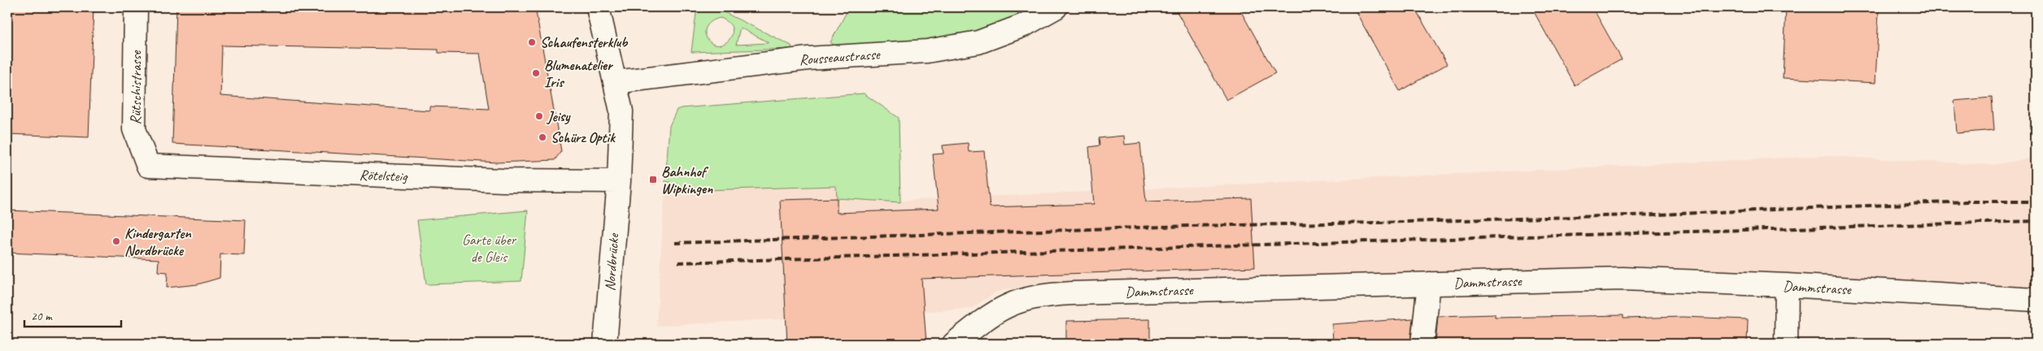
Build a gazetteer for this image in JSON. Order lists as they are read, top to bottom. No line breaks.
{"streets":{"street":["Rousseaustrasse","Rütschistrasse","Rötelsteig","Nordbrücke","Dammstrasse"]},"crossings":[["Rousseaustrasse","Nordbrücke"],["Rütschistrasse","Rötelsteig"],["Rötelsteig","Nordbrücke"]],"parks":["Garte über de Gleis"],"places":{"other":["Schaufensterklub","Blumenatelier Iris","Jeisy","Schürz Optik","Kindergarten Nordbrücke"],"transit":["Bahnhof Wipkingen"]},"scale_bar":"20 m"}
